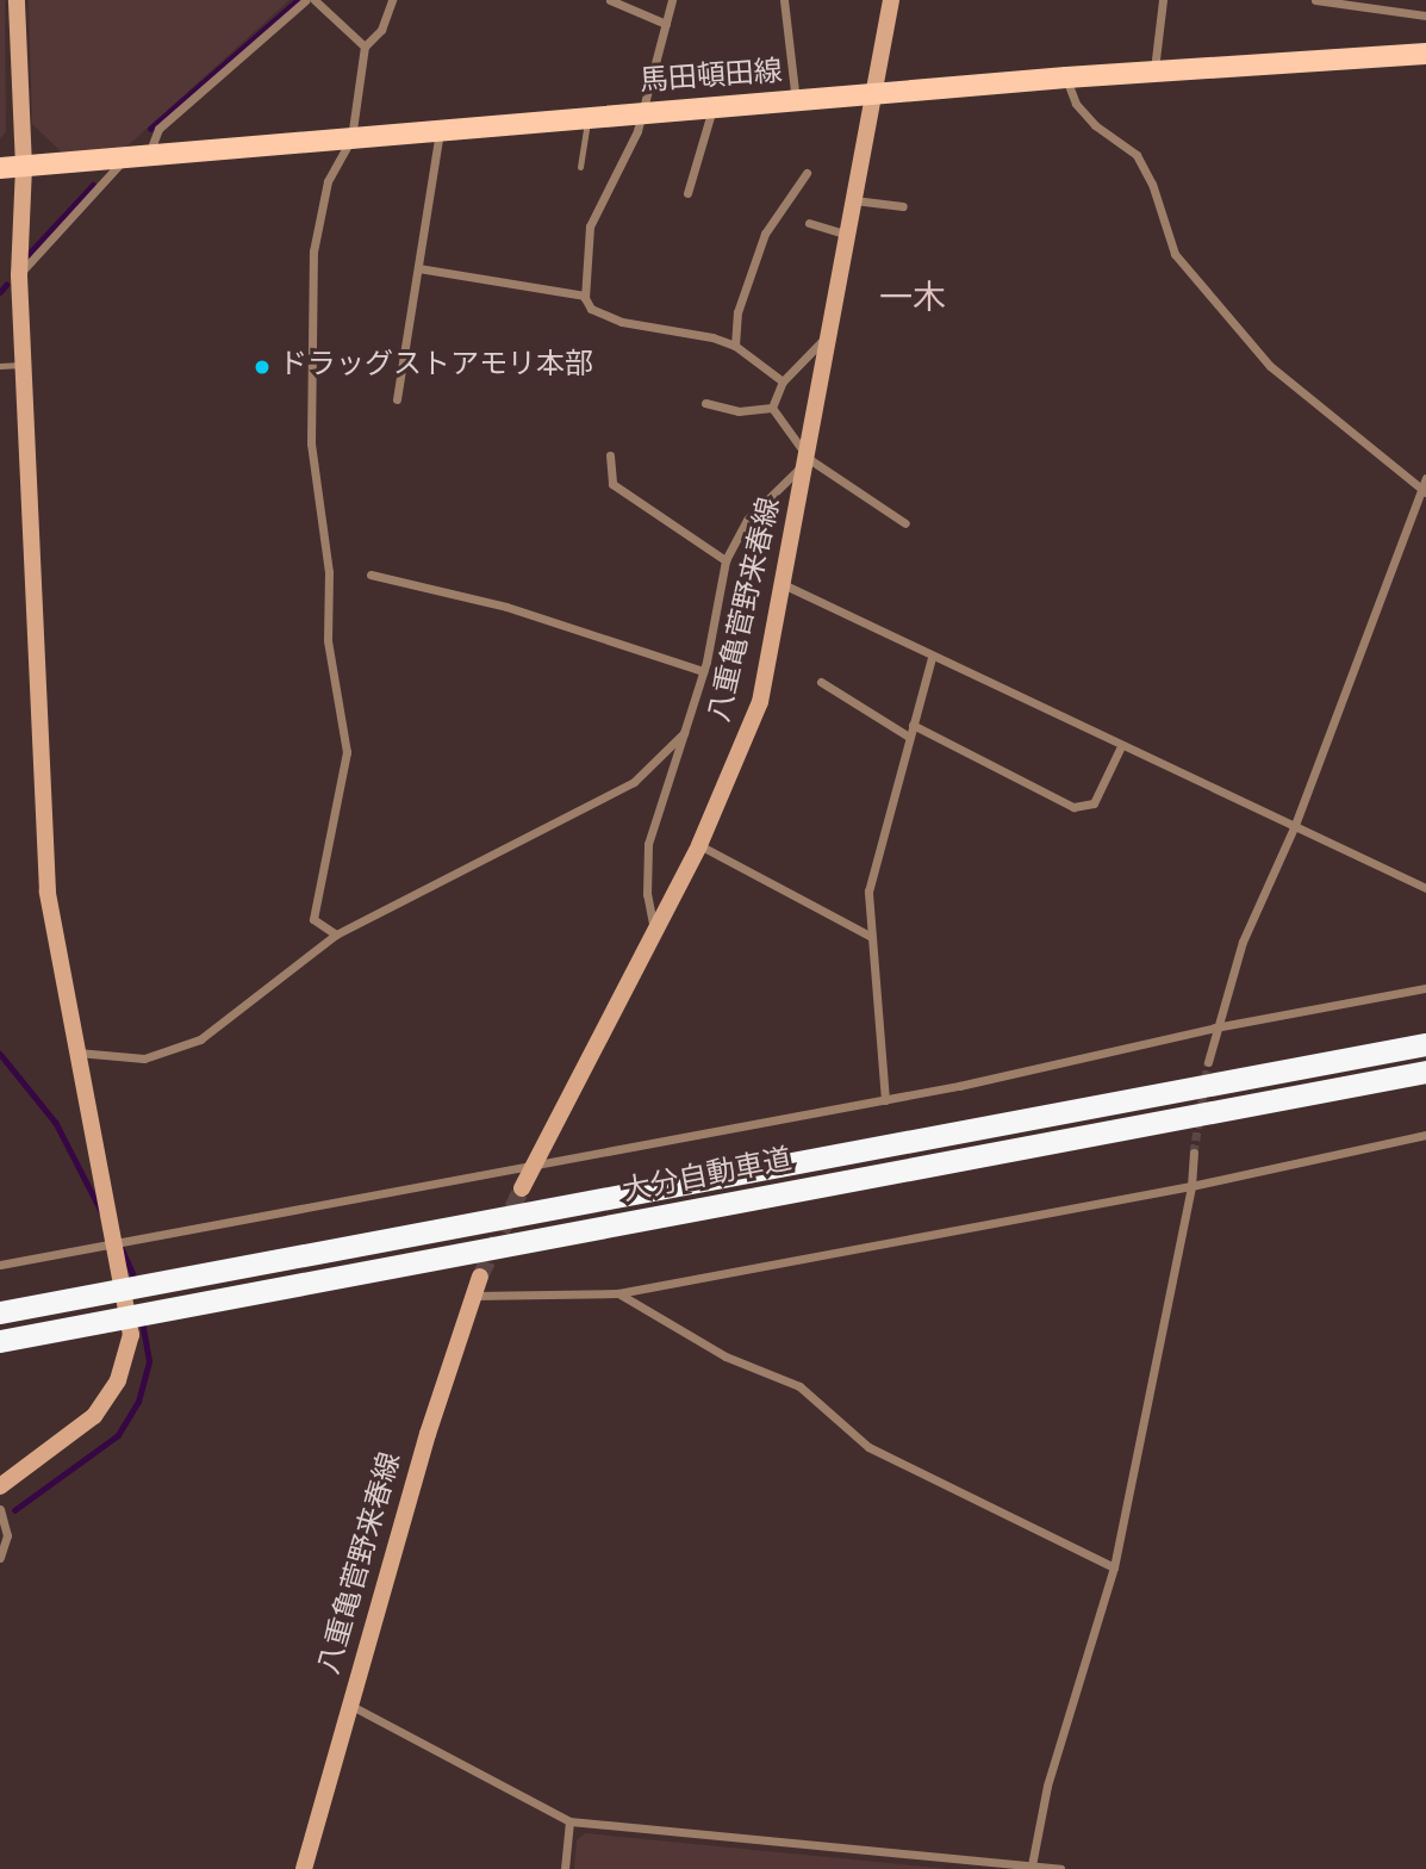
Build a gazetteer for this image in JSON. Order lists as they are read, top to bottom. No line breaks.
{"streets":{"highway":["大分自動車道"],"main road":["馬田頓田線","八重亀菅野来春線"]},"crossings":[["馬田頓田線","八重亀菅野来春線"]],"districts":["一木"],"places":["ドラッグストアモリ本部"]}
